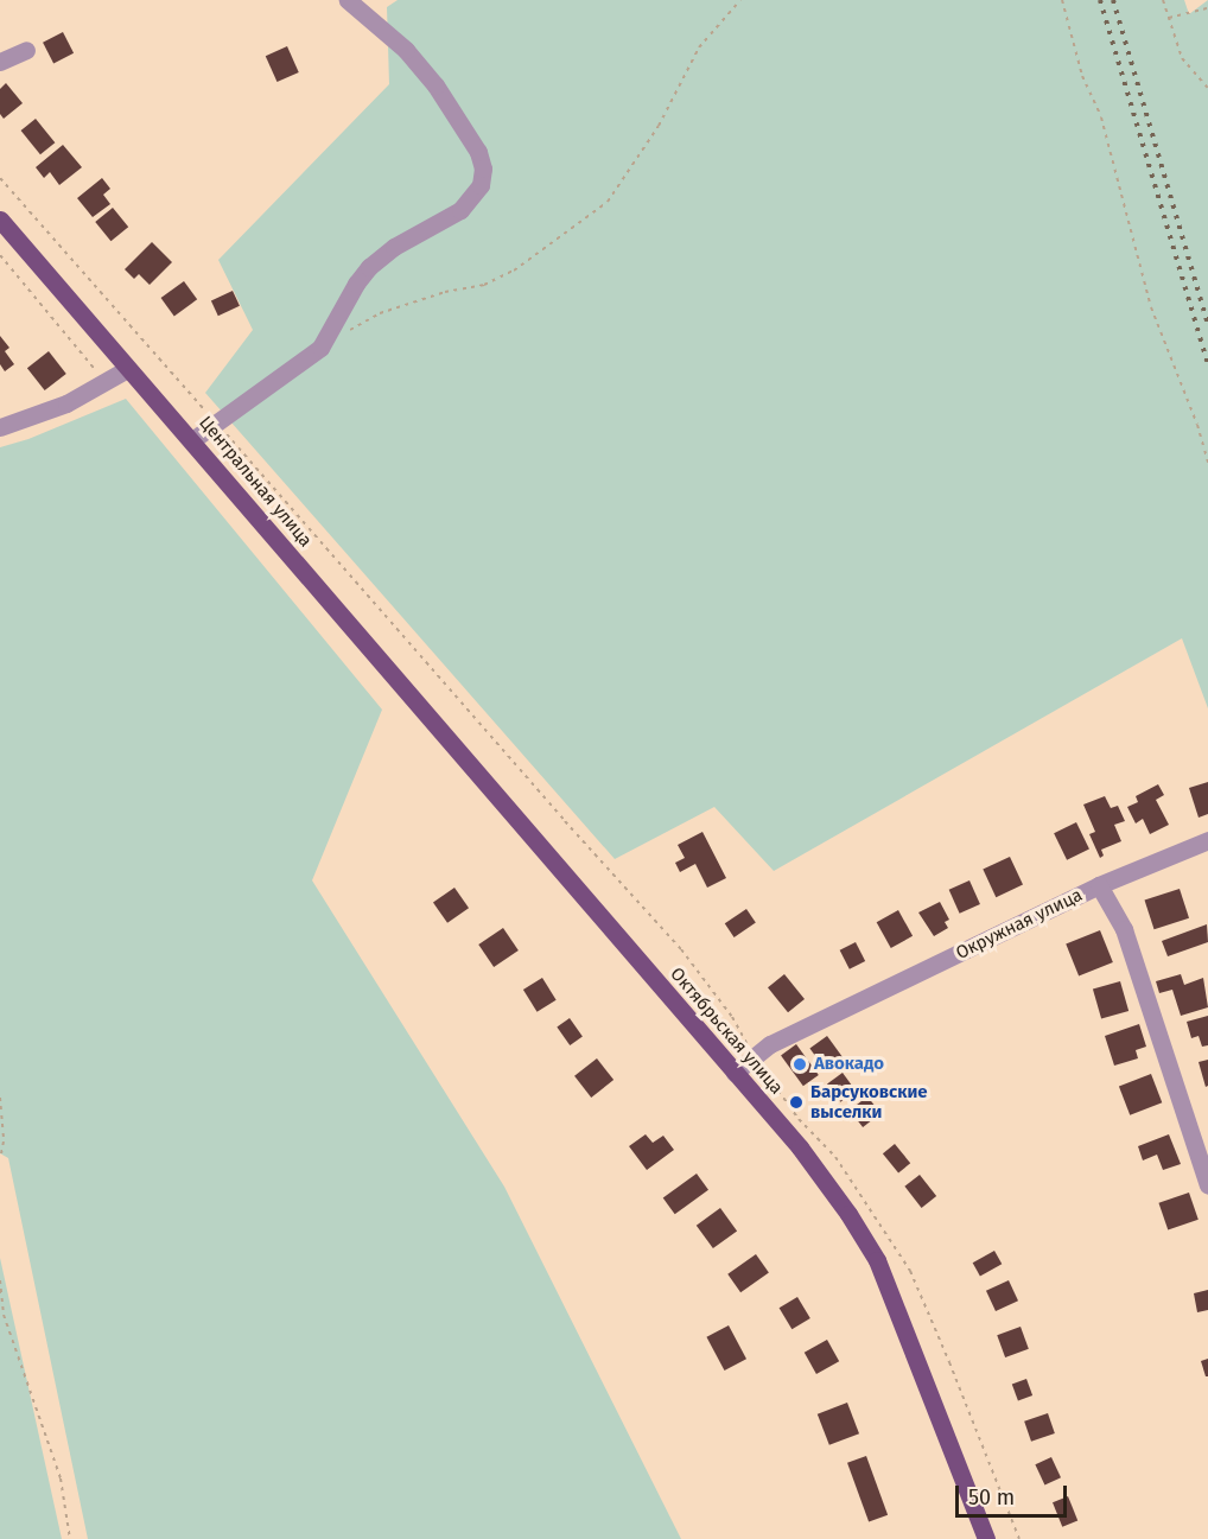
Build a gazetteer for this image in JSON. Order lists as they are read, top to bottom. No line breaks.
{"streets":{"main road":["Центральная улица","Октябрьская улица"],"street":["Окружная улица"]},"crossings":[["Центральная улица","Октябрьская улица"],["Окружная улица","Октябрьская улица"]],"places":["Авокадо","Барсуковские выселки"],"scale_bar":"50 m"}
